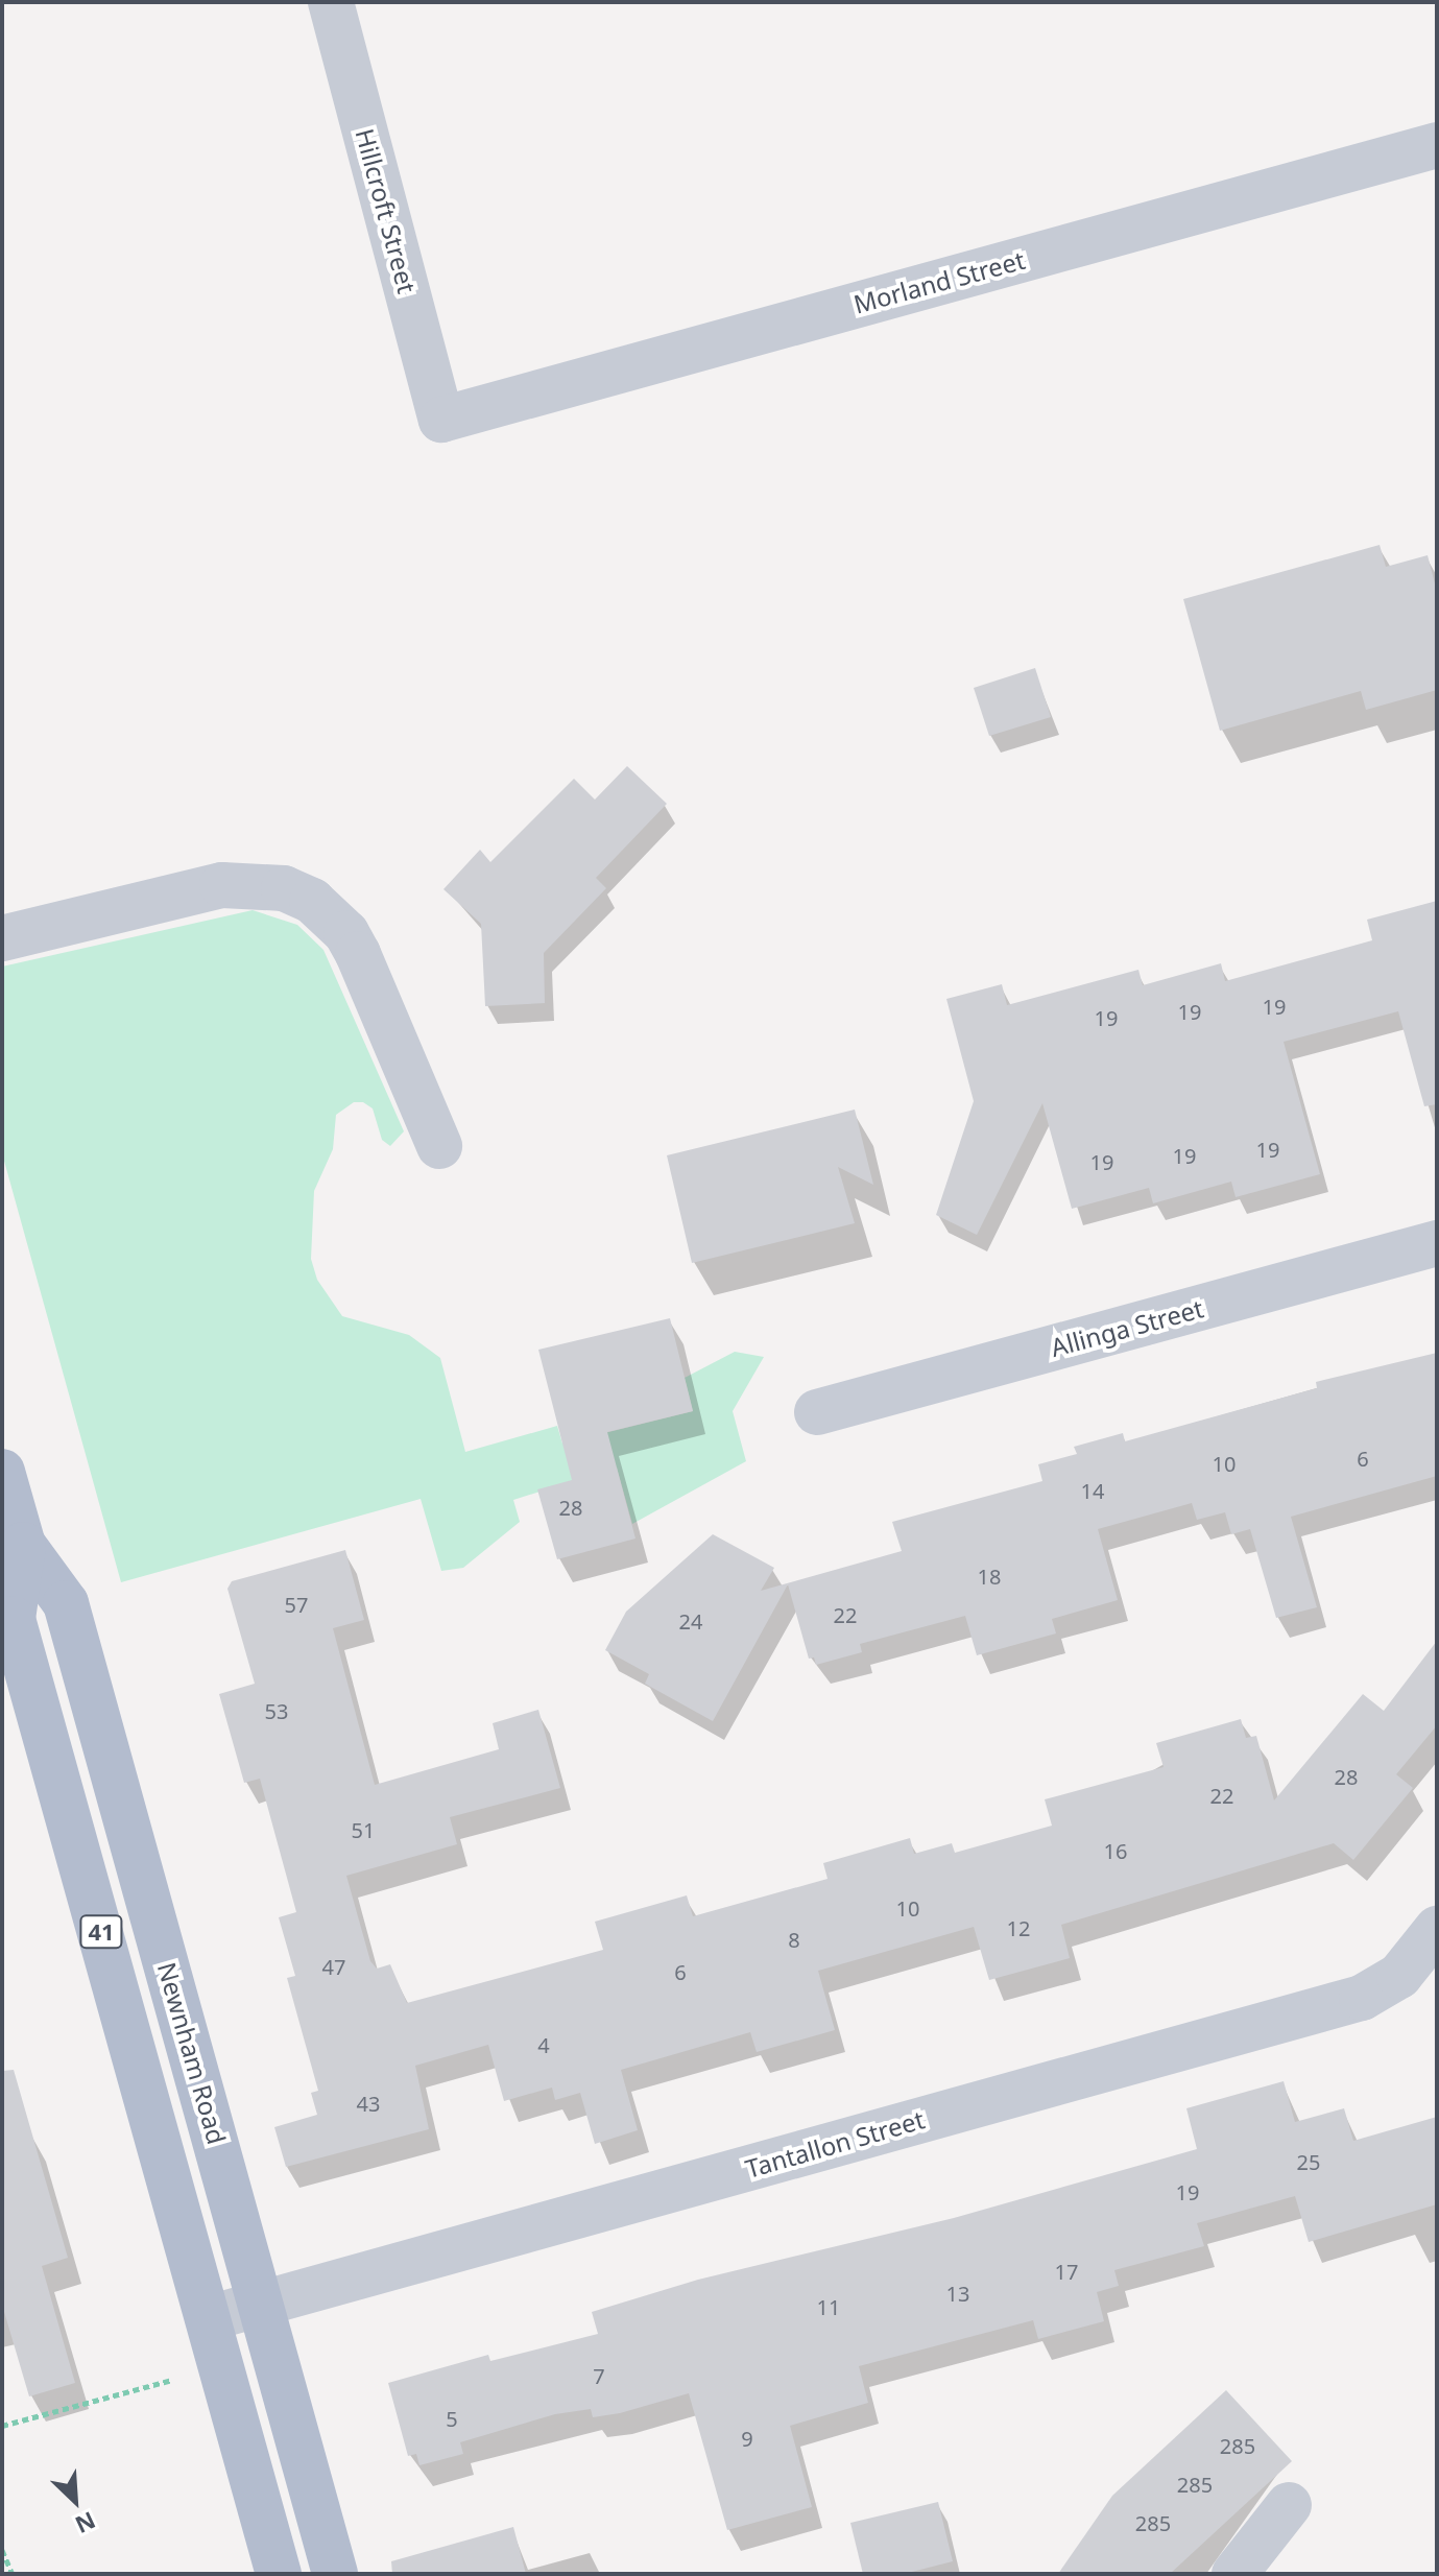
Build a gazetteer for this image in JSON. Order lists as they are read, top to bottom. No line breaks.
{"streets":{"main road":["41","Newnham Road"],"street":["Hillcroft Street","Morland Street","Allinga Street","Tantallon Street"]},"crossings":[["Hillcroft Street","Morland Street"],["Newnham Road","Tantallon Street"]],"house_numbers":["19","19","19","19","19","19","6","10","14","28","18","57","22","24","53","28","22","51","16","10","12","8","47","6","4","43","25","19","17","13","11","7","5","9","285","285","285"],"north":"bottom right"}
